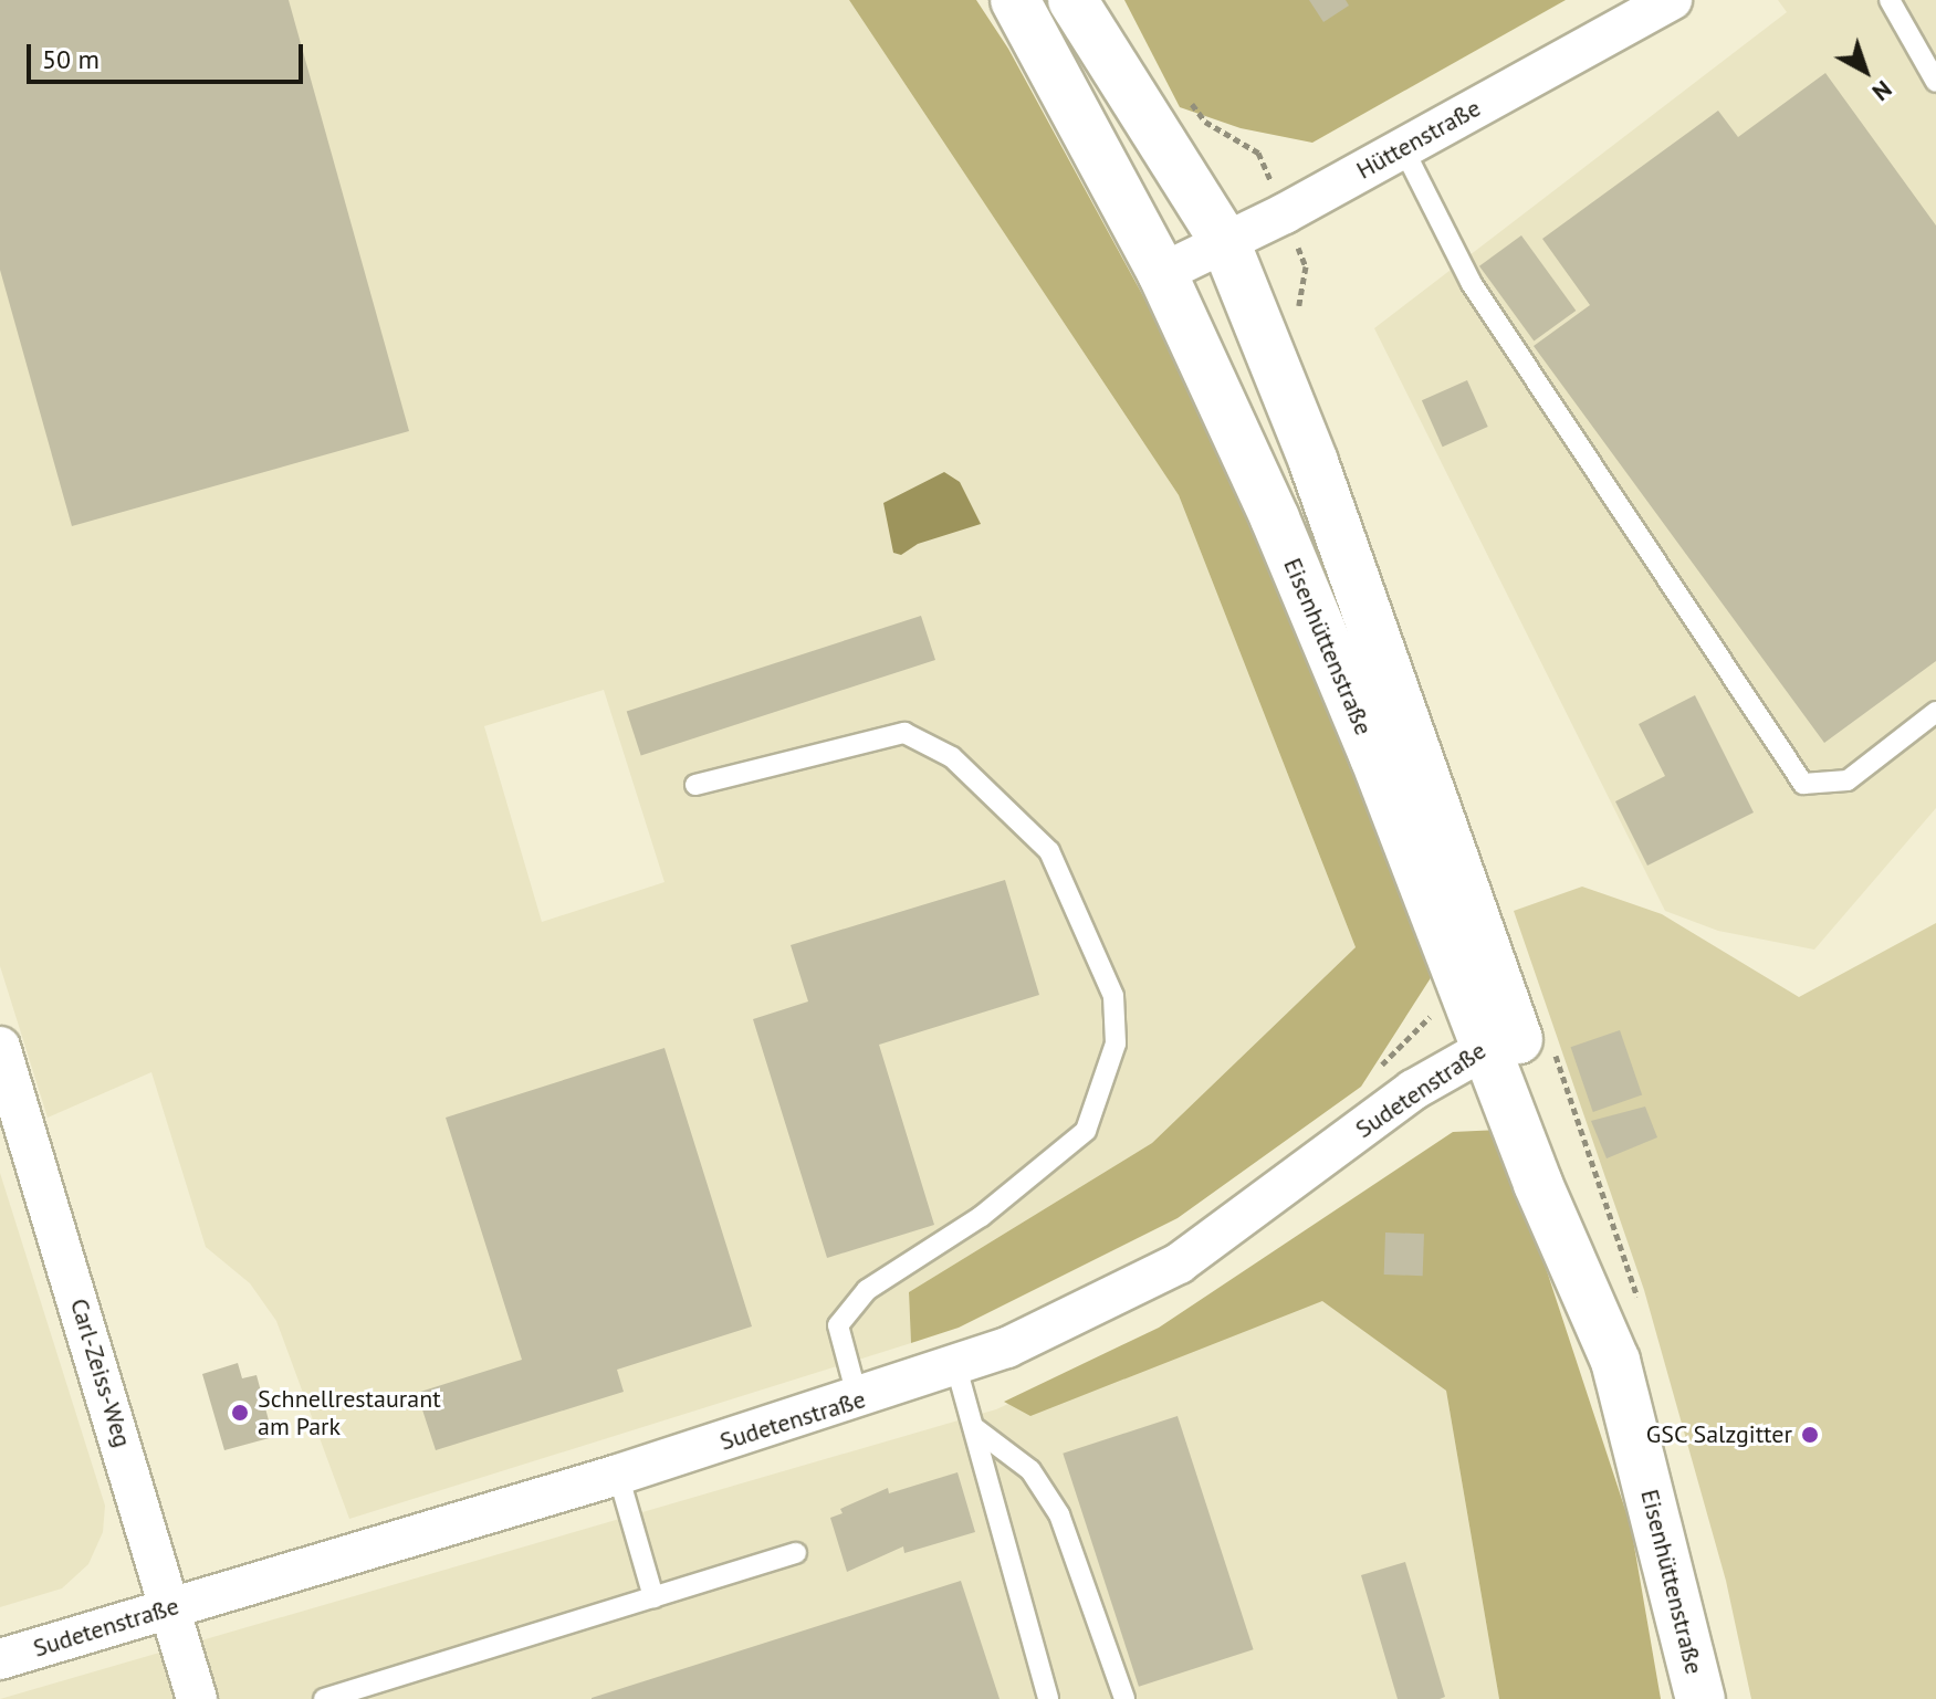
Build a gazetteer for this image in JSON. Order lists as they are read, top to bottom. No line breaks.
{"streets":{"street":["Hüttenstraße","Eisenhüttenstraße","Sudetenstraße","Carl-Zeiss-Weg"]},"crossings":[["Hüttenstraße","Eisenhüttenstraße"],["Eisenhüttenstraße","Sudetenstraße"],["Sudetenstraße","Carl-Zeiss-Weg"]],"places":["Schnellrestaurant am Park","GSC Salzgitter"],"scale_bar":"50 m","north":"bottom right"}
